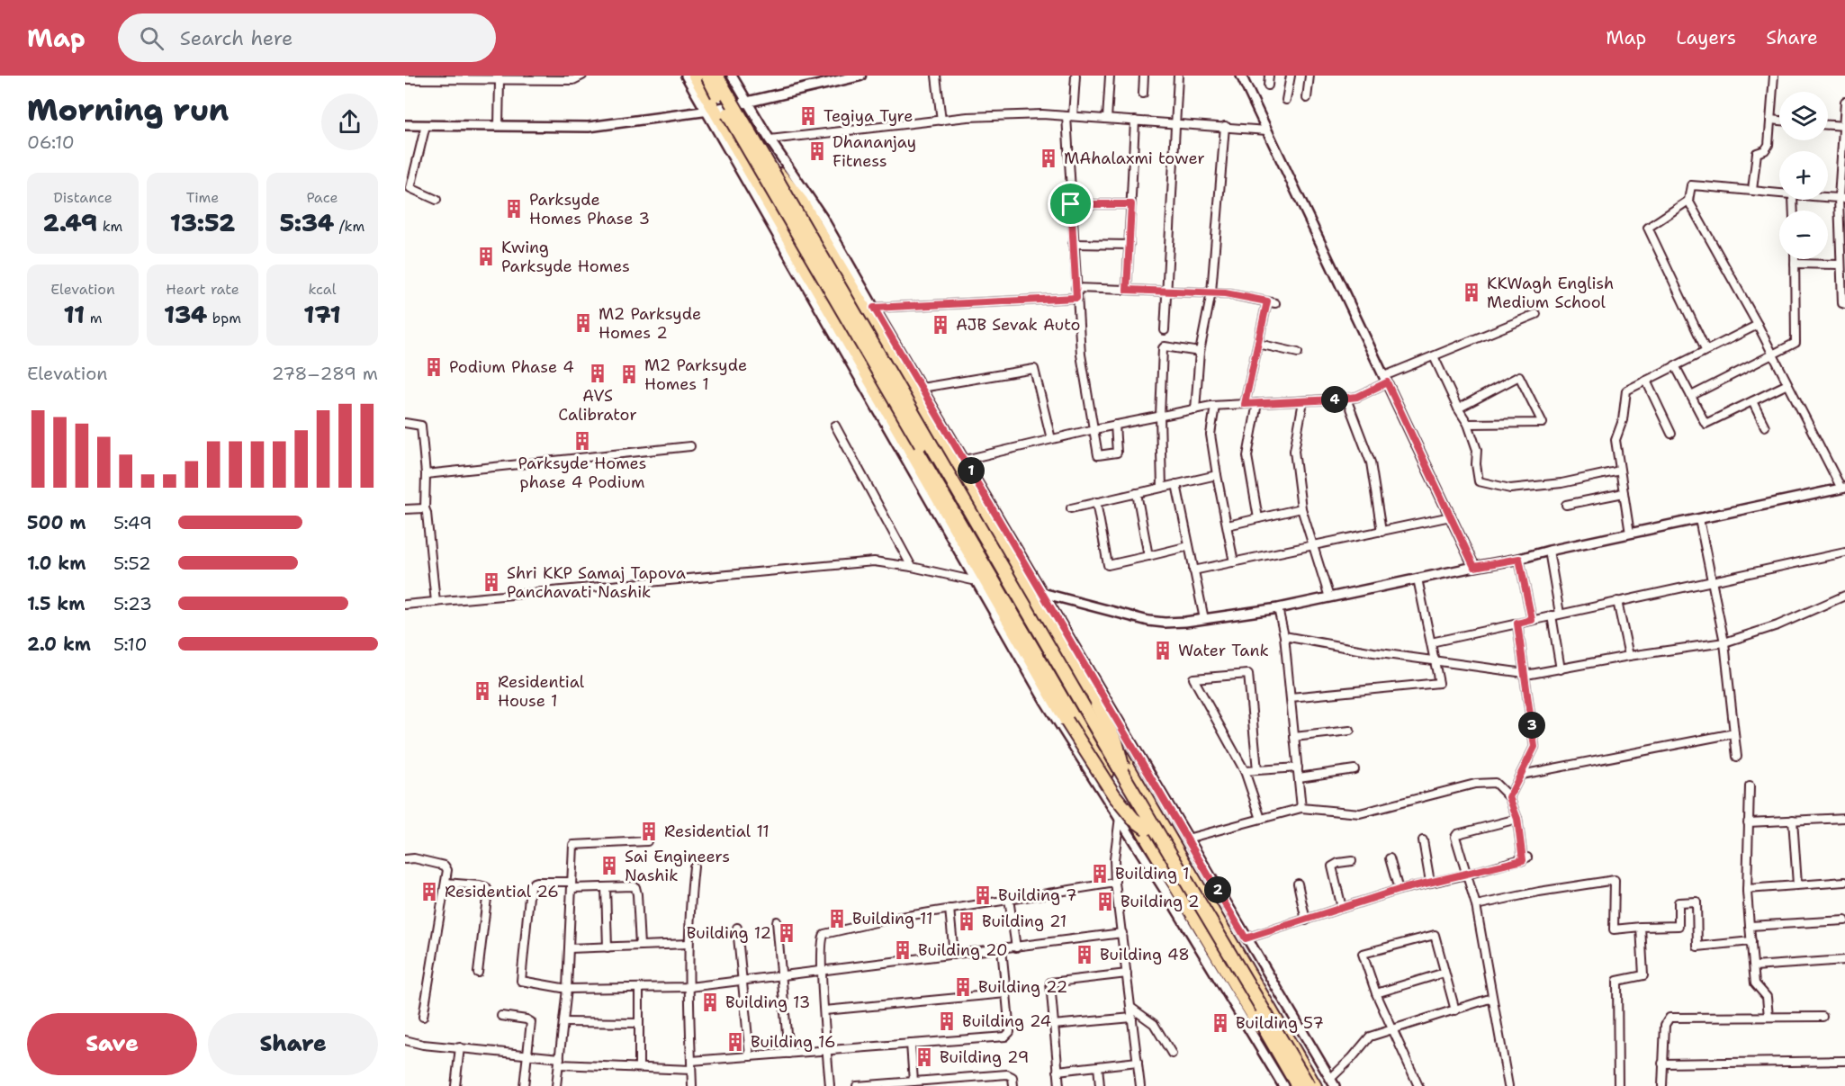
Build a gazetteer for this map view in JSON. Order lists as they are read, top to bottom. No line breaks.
{"places":{"building":["Tegiya Tyre","Dhananjay Fitness","MAhalaxmi tower","Parksyde Homes Phase 3","Kwing Parksyde Homes","KKWagh English Medium School","M2 Parksyde Homes 2","AJB Sevak Auto","Podium Phase 4","AVS Calibrator","M2 Parksyde Homes 1","Parksyde Homes phase 4 Podium","Shri KKP Samaj Tapova Panchavati Nashik","Water Tank","Residential House 1","Residential 11","Sai Engineers Nashik","Building 1","Residential 26","Building 7","Building 2","Building 11","Building 21","Building 12","Building 20","Building 48","Building 22","Building 13","Building 24","Building 57","Building 16","Building 29"]},"page":{"header":"Map","search":"Search here","nav":["Map","Layers","Share"],"heading":["Morning run","06:10"],"map_buttons":["+","−"],"stats":[["Distance","2.49 km"],["Time","13:52"],["Pace","5:34 /km"],["Elevation","11 m"],["Heart rate","134 bpm"],["kcal","171"]],"chart":["Elevation","278–289 m"],"pins":["4","1","3","2"],"list":[{"name":"500 m","note":"5:49"},{"name":"1.0 km","note":"5:52"},{"name":"1.5 km","note":"5:23"},{"name":"2.0 km","note":"5:10"}],"buttons":["Save","Share"]}}
